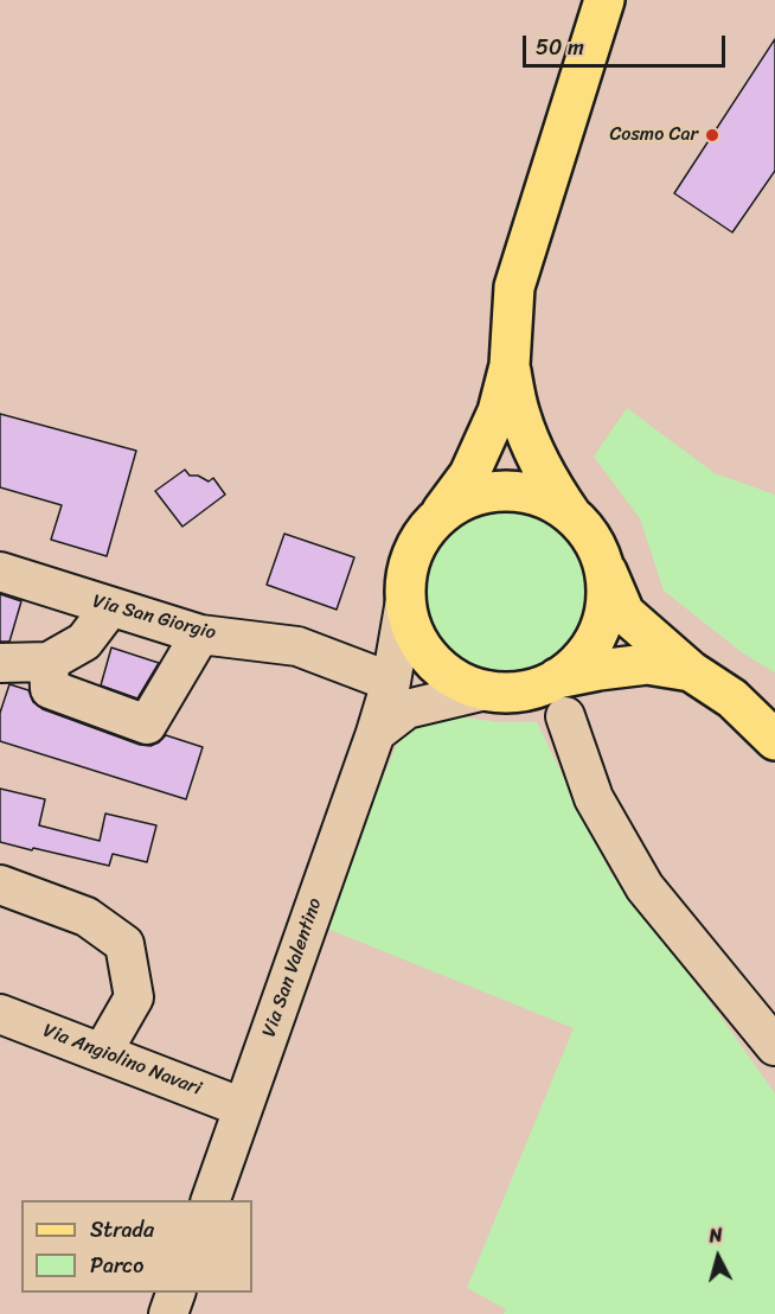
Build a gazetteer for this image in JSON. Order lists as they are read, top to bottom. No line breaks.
{"streets":{"street":["Via San Giorgio","Via San Valentino","Via Angiolino Navari"]},"crossings":[["Via San Giorgio","Via San Valentino"],["Via San Valentino","Via Angiolino Navari"]],"places":["Cosmo Car"],"legend":["Strada","Parco"],"scale_bar":"50 m","north":"top"}
